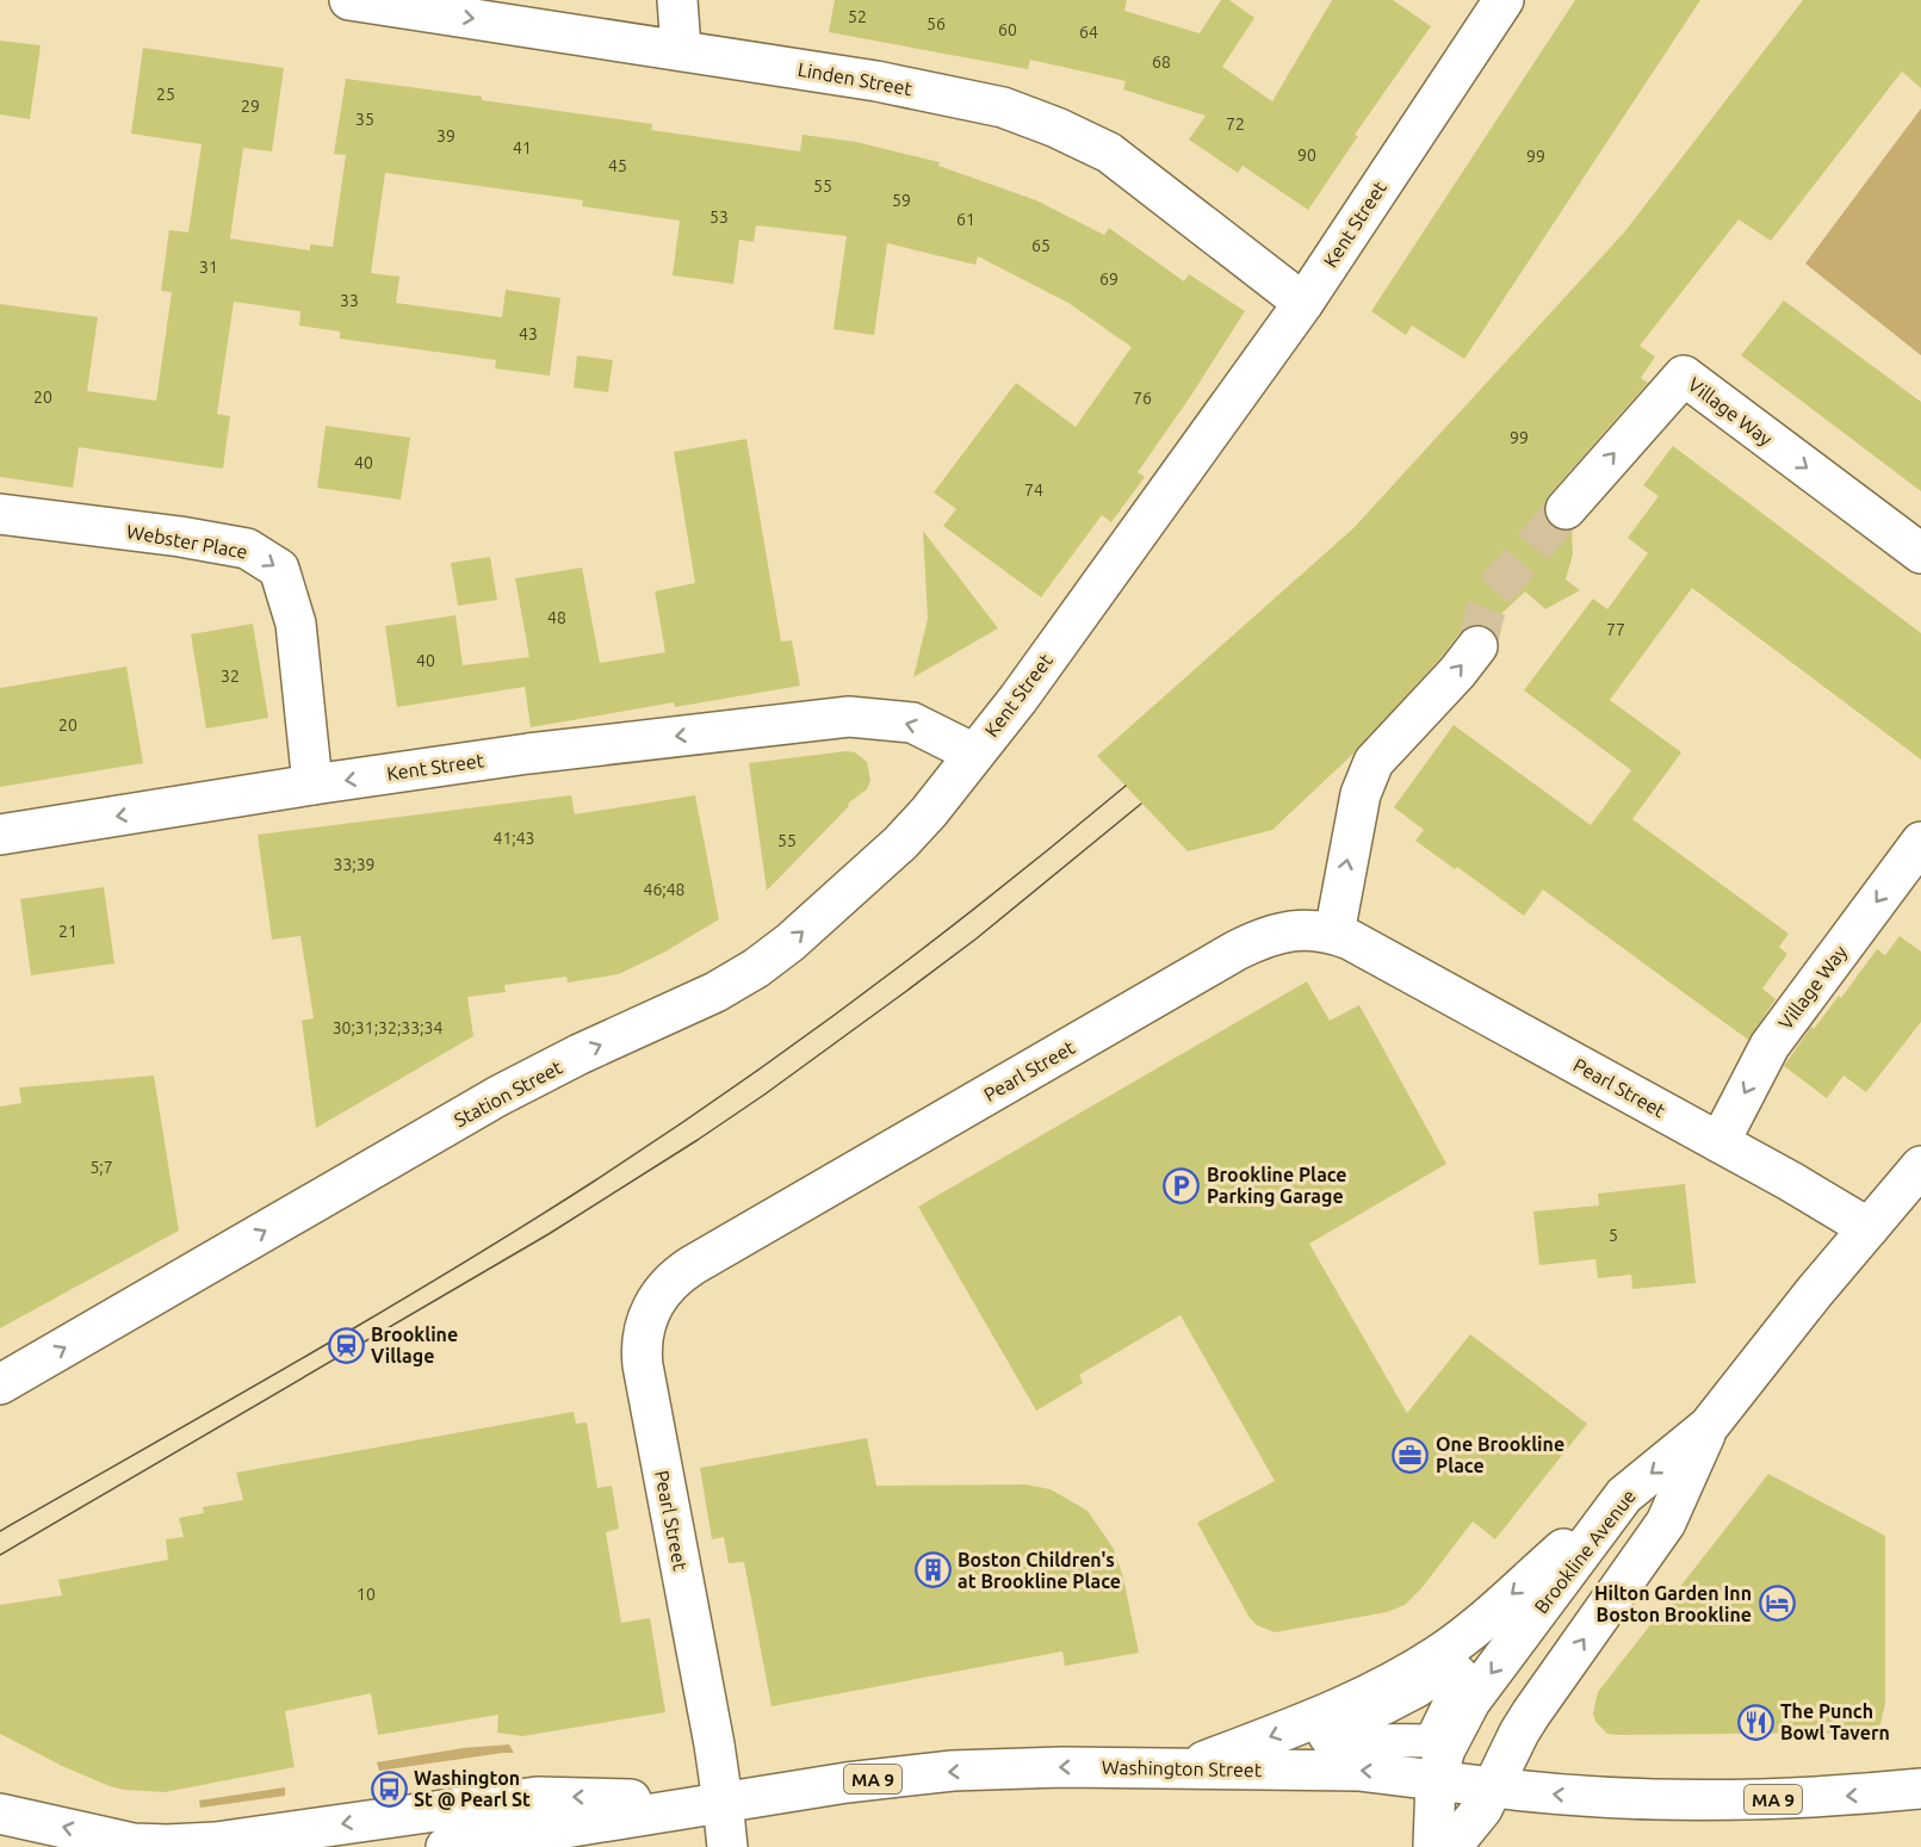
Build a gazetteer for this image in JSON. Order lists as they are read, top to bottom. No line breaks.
{"streets":{"main road":["Linden Street","Kent Street","Village Way","Webster Place","Pearl Street","Station Street","Brookline Avenue","Washington Street","MA 9"]},"crossings":[["Linden Street","Kent Street"],["Kent Street","Webster Place"],["Kent Street","Station Street"],["Village Way","Pearl Street"],["Pearl Street","Brookline Avenue"],["Pearl Street","Washington Street"],["Brookline Avenue","Washington Street"]],"one_way":["Kent Street","Webster Place","Station Street","Washington Street"],"places":{"parking":["Brookline Place Parking Garage"],"station":["Brookline Village"],"office":["One Brookline Place"],"building":["Boston Children's at Brookline Place"],"hotel":["Hilton Garden Inn Boston Brookline"],"restaurant":["The Punch Bowl Tavern"],"bus stop":["Washington St @ Pearl St"]},"house_numbers":["52","56","60","64","68","25","29","35","72","39","41","90","99","45","55","59","53","61","65","31","69","33","43","20","76","99","40","74","48","77","40","32","20","41;43","55","33;39","46;48","21","30;31;32;33;34","5;7","5","10"]}
